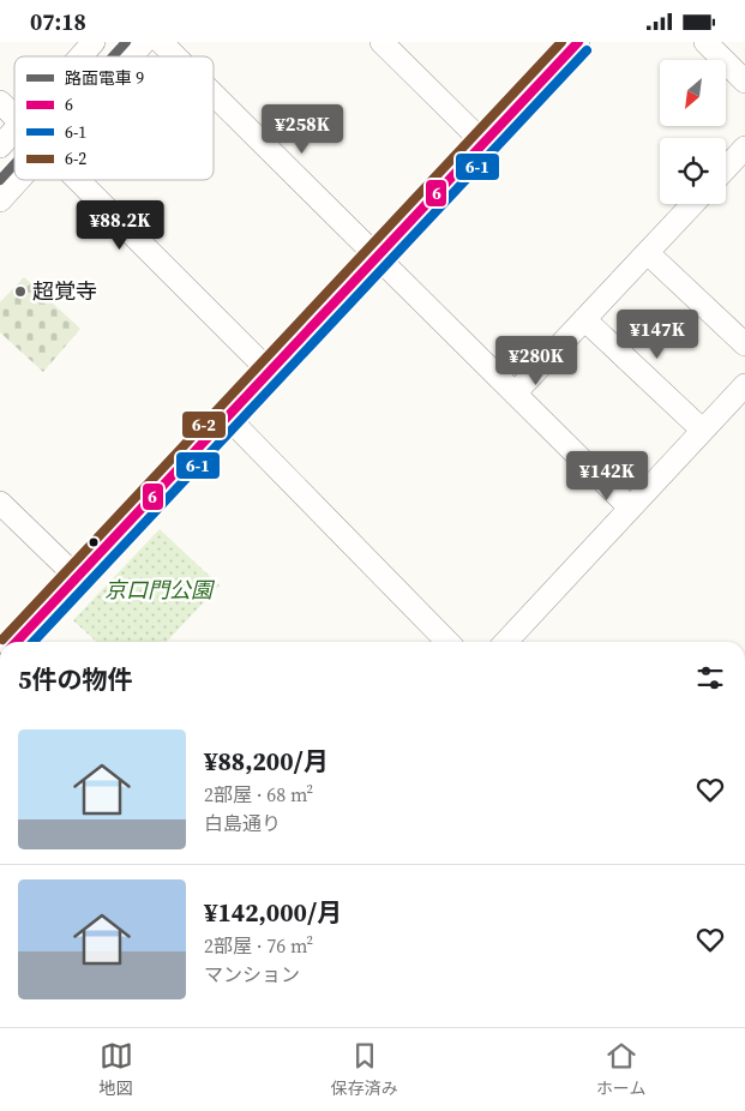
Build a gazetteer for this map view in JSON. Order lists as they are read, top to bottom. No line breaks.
{"parks":["京口門公園"],"places":["超覚寺"],"lines":["tram line 9","transit line 6","transit line 6-2","transit line 6-1"],"legend":["路面電車 9","6","6-1","6-2"],"north":"bottom left","page":{"status":"07:18","price":["¥258K","¥88.2K","¥147K","¥280K","¥142K"],"heading":"5件の物件","list":[{"name":"¥88,200/月","note":"2部屋 · 68 m² · 白島通り"},{"name":"¥142,000/月","note":"2部屋 · 76 m² · マンション"}],"tabs":["地図","保存済み","ホーム"]}}
